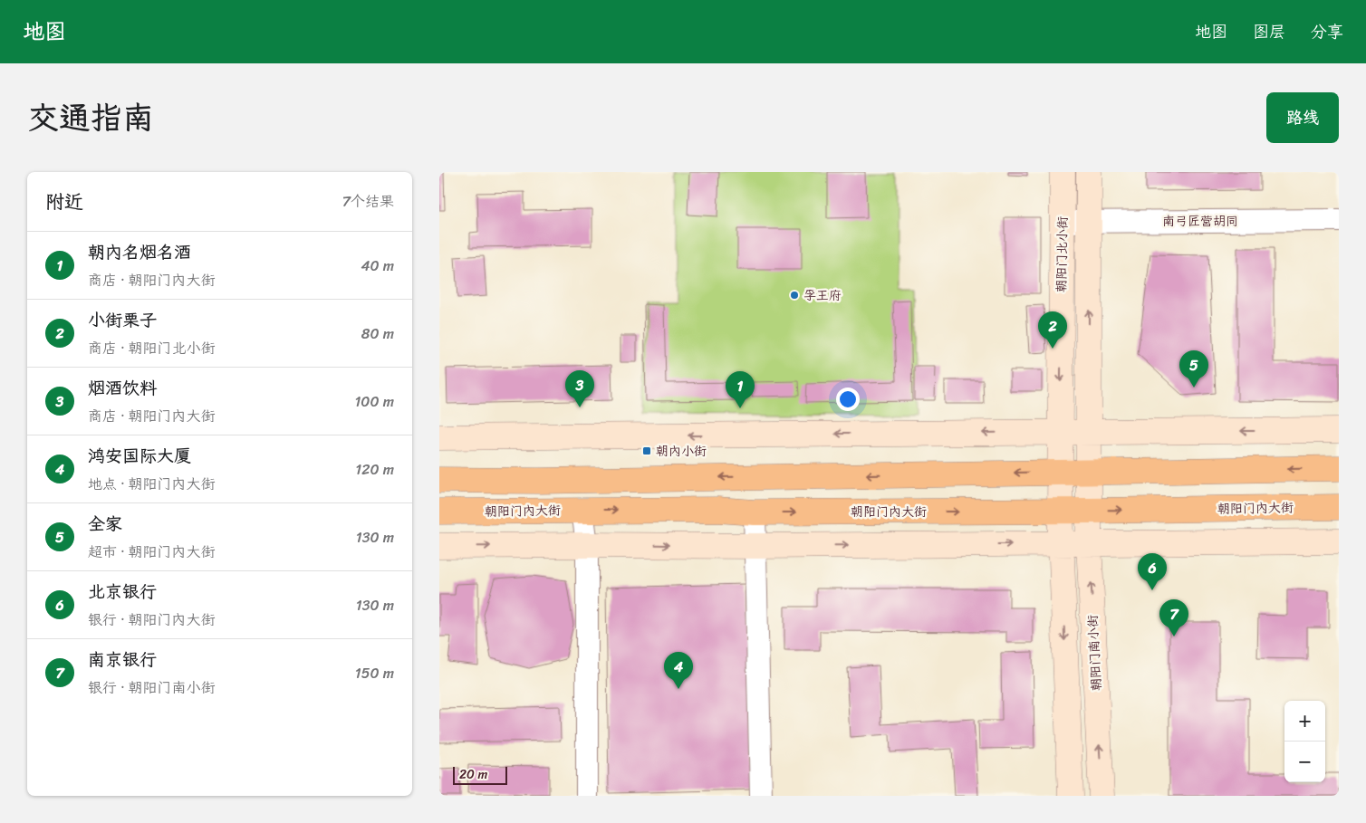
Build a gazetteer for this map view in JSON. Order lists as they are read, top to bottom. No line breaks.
{"streets":{"main road":["朝阳门内大街"],"street":["南弓匠营胡同","朝阳门北小街","朝阳门南小街"]},"crossings":[["南弓匠营胡同","朝阳门北小街"],["朝阳门北小街","朝阳门内大街"],["朝阳门内大街","朝阳门南小街"]],"places":{"other":["孚王府"],"transit":["朝内小街"]},"scale_bar":"20 m","page":{"header":"地图","nav":["地图","图层","分享"],"title":"交通指南","buttons":"路线","heading":["附近","7个结果"],"list":[{"mark":"1","name":"朝内名烟名酒","note":"商店 · 朝阳门内大街","value":"40 m"},{"mark":"2","name":"小街栗子","note":"商店 · 朝阳门北小街","value":"80 m"},{"mark":"3","name":"烟酒饮料","note":"商店 · 朝阳门内大街","value":"100 m"},{"mark":"4","name":"鸿安国际大厦","note":"地点 · 朝阳门内大街","value":"120 m"},{"mark":"5","name":"全家","note":"超市 · 朝阳门内大街","value":"130 m"},{"mark":"6","name":"北京银行","note":"银行 · 朝阳门内大街","value":"130 m"},{"mark":"7","name":"南京银行","note":"银行 · 朝阳门南小街","value":"150 m"}],"pins":["2","5","3","1","6","7","4"],"map_buttons":["+","−"],"scale":"20 m"}}
